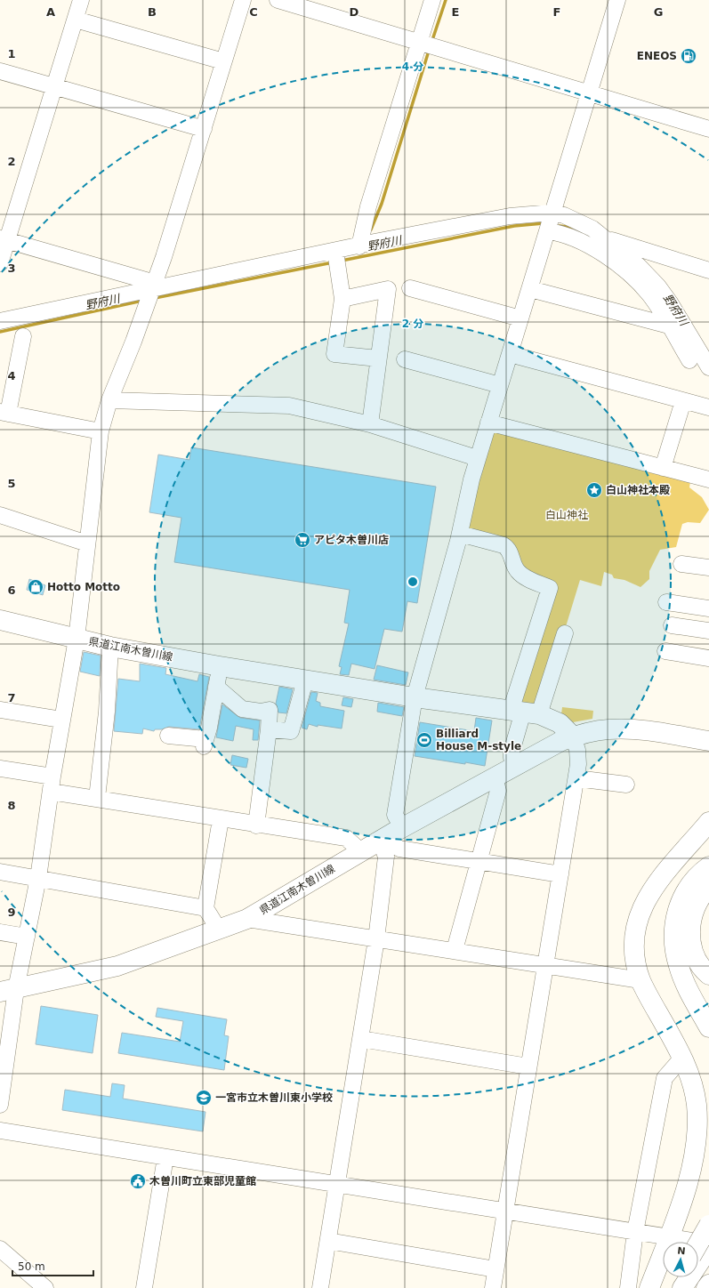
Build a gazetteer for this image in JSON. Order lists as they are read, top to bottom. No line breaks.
{"streets":{"main road":["県道江南木曽川線"]},"water":["野府川"],"parks":["白山神社"],"places":{"fuel station":["ENEOS"],"place":["白山神社本殿"],"supermarket":["アピタ木曽川店"],"shop":["Hotto Motto"],"sports":["Billiard House M-style"],"school or university":["一宮市立木曽川東小学校"],"public building":["木曽川町立東部児童館"]},"scale_bar":"50 m","north":"top","grid":{"columns":["A","B","C","D","E","F","G"],"rows":["1","2","3","4","5","6","7","8","9"]},"rings":["4 分","2 分"]}
